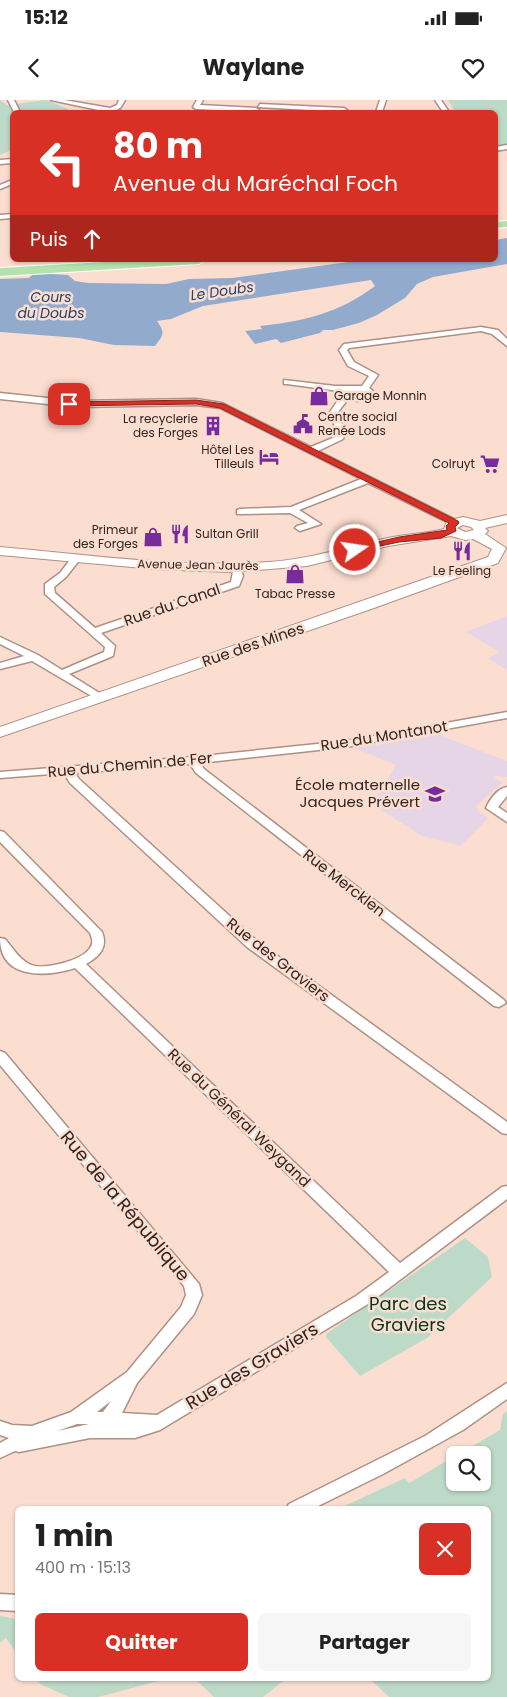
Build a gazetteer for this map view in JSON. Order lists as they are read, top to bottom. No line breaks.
{"streets":{"street":["Avenue Jean Jaurès","Rue du Canal","Rue des Mines","Rue du Montanot","Rue du Chemin de Fer","Rue Mercklen","Rue des Graviers","Rue du Général Weygand","Rue de la République"]},"crossings":[["Avenue Jean Jaurès","Rue du Canal"],["Rue du Montanot","Rue du Chemin de Fer"],["Rue du Chemin de Fer","Rue Mercklen"],["Rue du Chemin de Fer","Rue des Graviers"],["Rue des Graviers","Rue du Général Weygand"]],"water":["Le Doubs","Cours du Doubs"],"parks":["Parc des Graviers"],"places":{"shop":["Garage Monnin","Primeur des Forges","Tabac Presse"],"public building":["Centre social Renée Lods"],"building":["La recyclerie des Forges"],"hotel":["Hôtel Les Tilleuls"],"supermarket":["Colruyt"],"restaurant":["Sultan Grill","Le Feeling"],"school or university":["École maternelle Jacques Prévert"]},"page":{"status":"15:12","header":"Waylane","turn":["80 m","Avenue du Maréchal Foch"],"then":"Puis","heading":["1 min","400 m · 15:13"],"buttons":["Quitter","Partager"]}}
